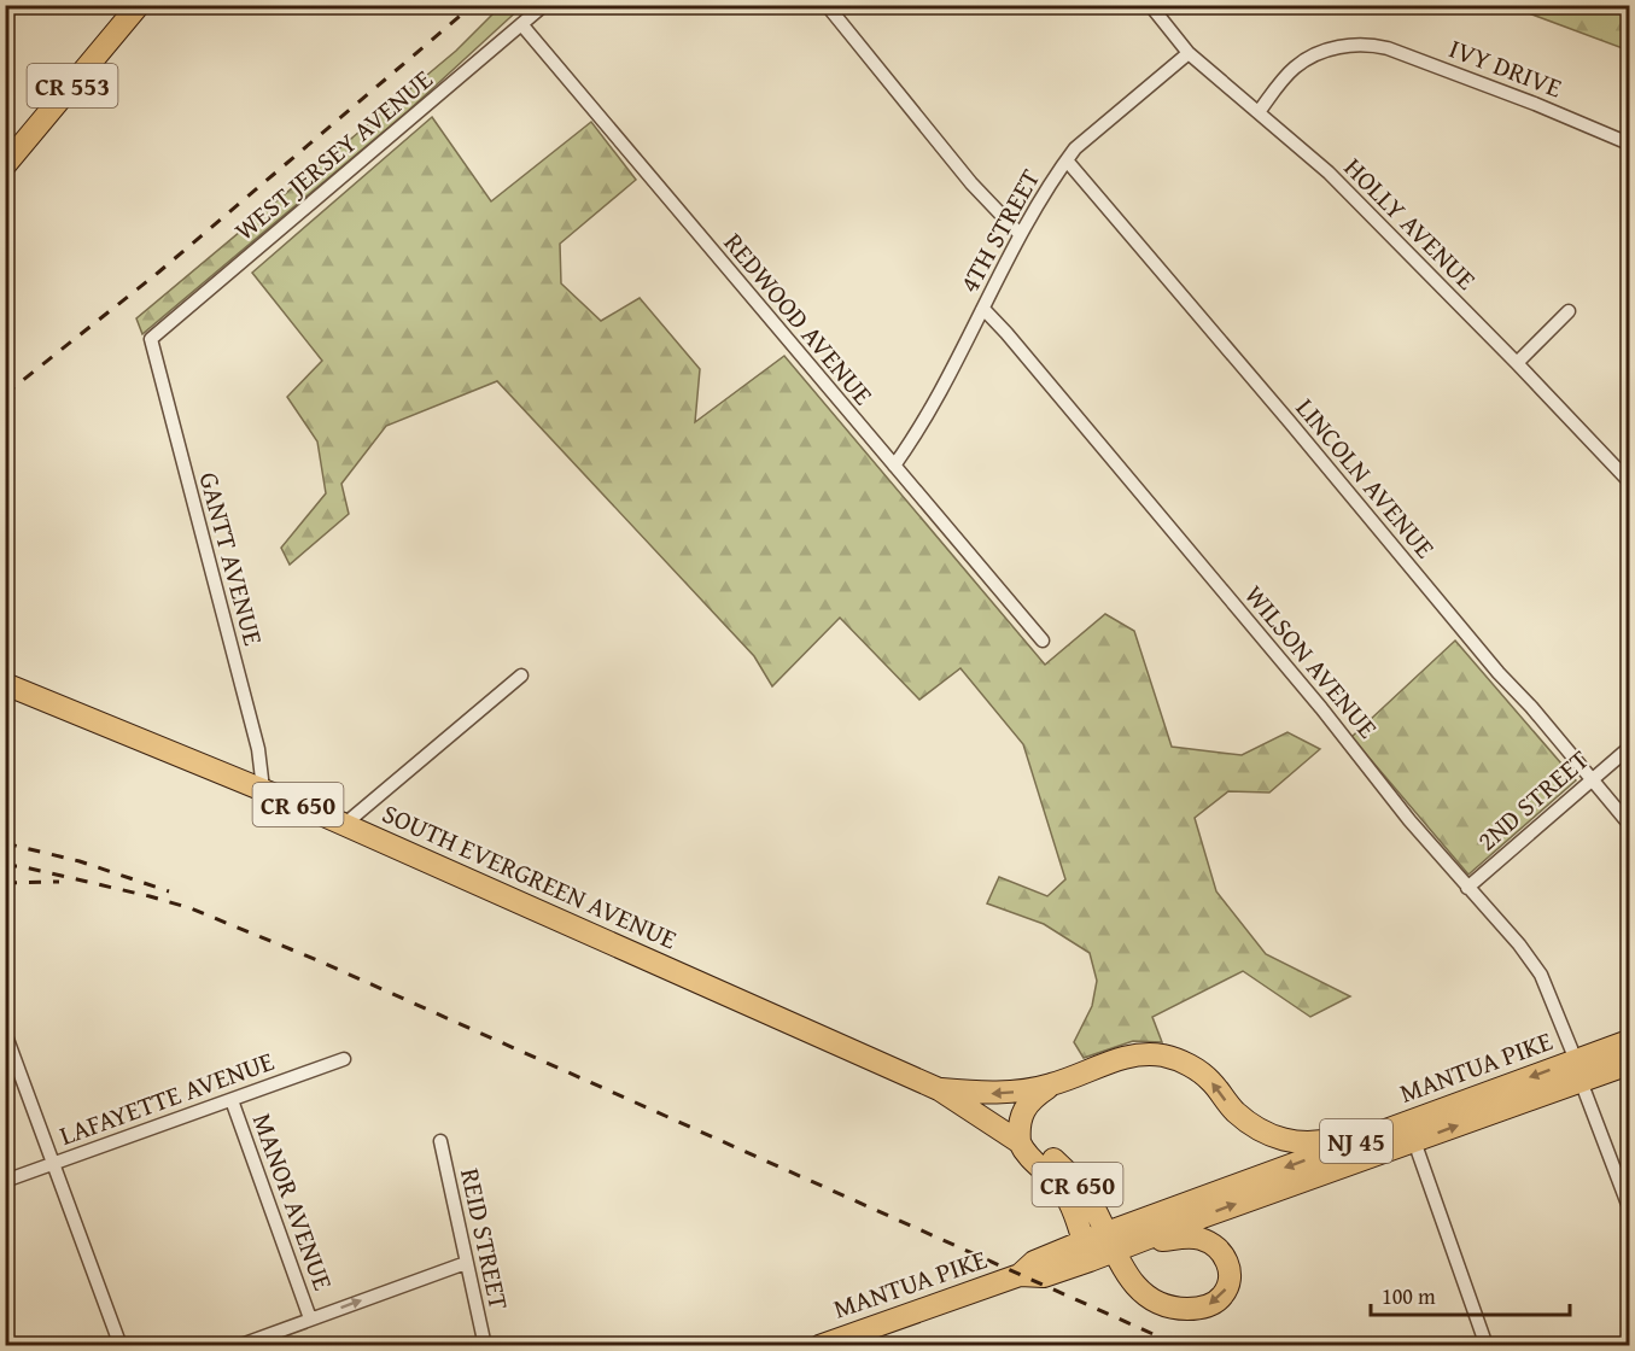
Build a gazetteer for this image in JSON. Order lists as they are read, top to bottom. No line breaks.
{"streets":{"main road":["CR 553","CR 650","SOUTH EVERGREEN AVENUE","MANTUA PIKE","NJ 45"],"street":["IVY DRIVE","WEST JERSEY AVENUE","HOLLY AVENUE","4TH STREET","REDWOOD AVENUE","LINCOLN AVENUE","GANTT AVENUE","WILSON AVENUE","2ND STREET","LAFAYETTE AVENUE","MANOR AVENUE","REID STREET"]},"crossings":[["IVY DRIVE","HOLLY AVENUE"],["WEST JERSEY AVENUE","REDWOOD AVENUE"],["WEST JERSEY AVENUE","GANTT AVENUE"],["HOLLY AVENUE","4TH STREET"],["4TH STREET","REDWOOD AVENUE"],["4TH STREET","LINCOLN AVENUE"],["4TH STREET","WILSON AVENUE"],["LINCOLN AVENUE","2ND STREET"],["GANTT AVENUE","SOUTH EVERGREEN AVENUE"],["WILSON AVENUE","2ND STREET"],["WILSON AVENUE","MANTUA PIKE"],["SOUTH EVERGREEN AVENUE","MANTUA PIKE"],["LAFAYETTE AVENUE","MANOR AVENUE"]],"scale_bar":"100 m"}
